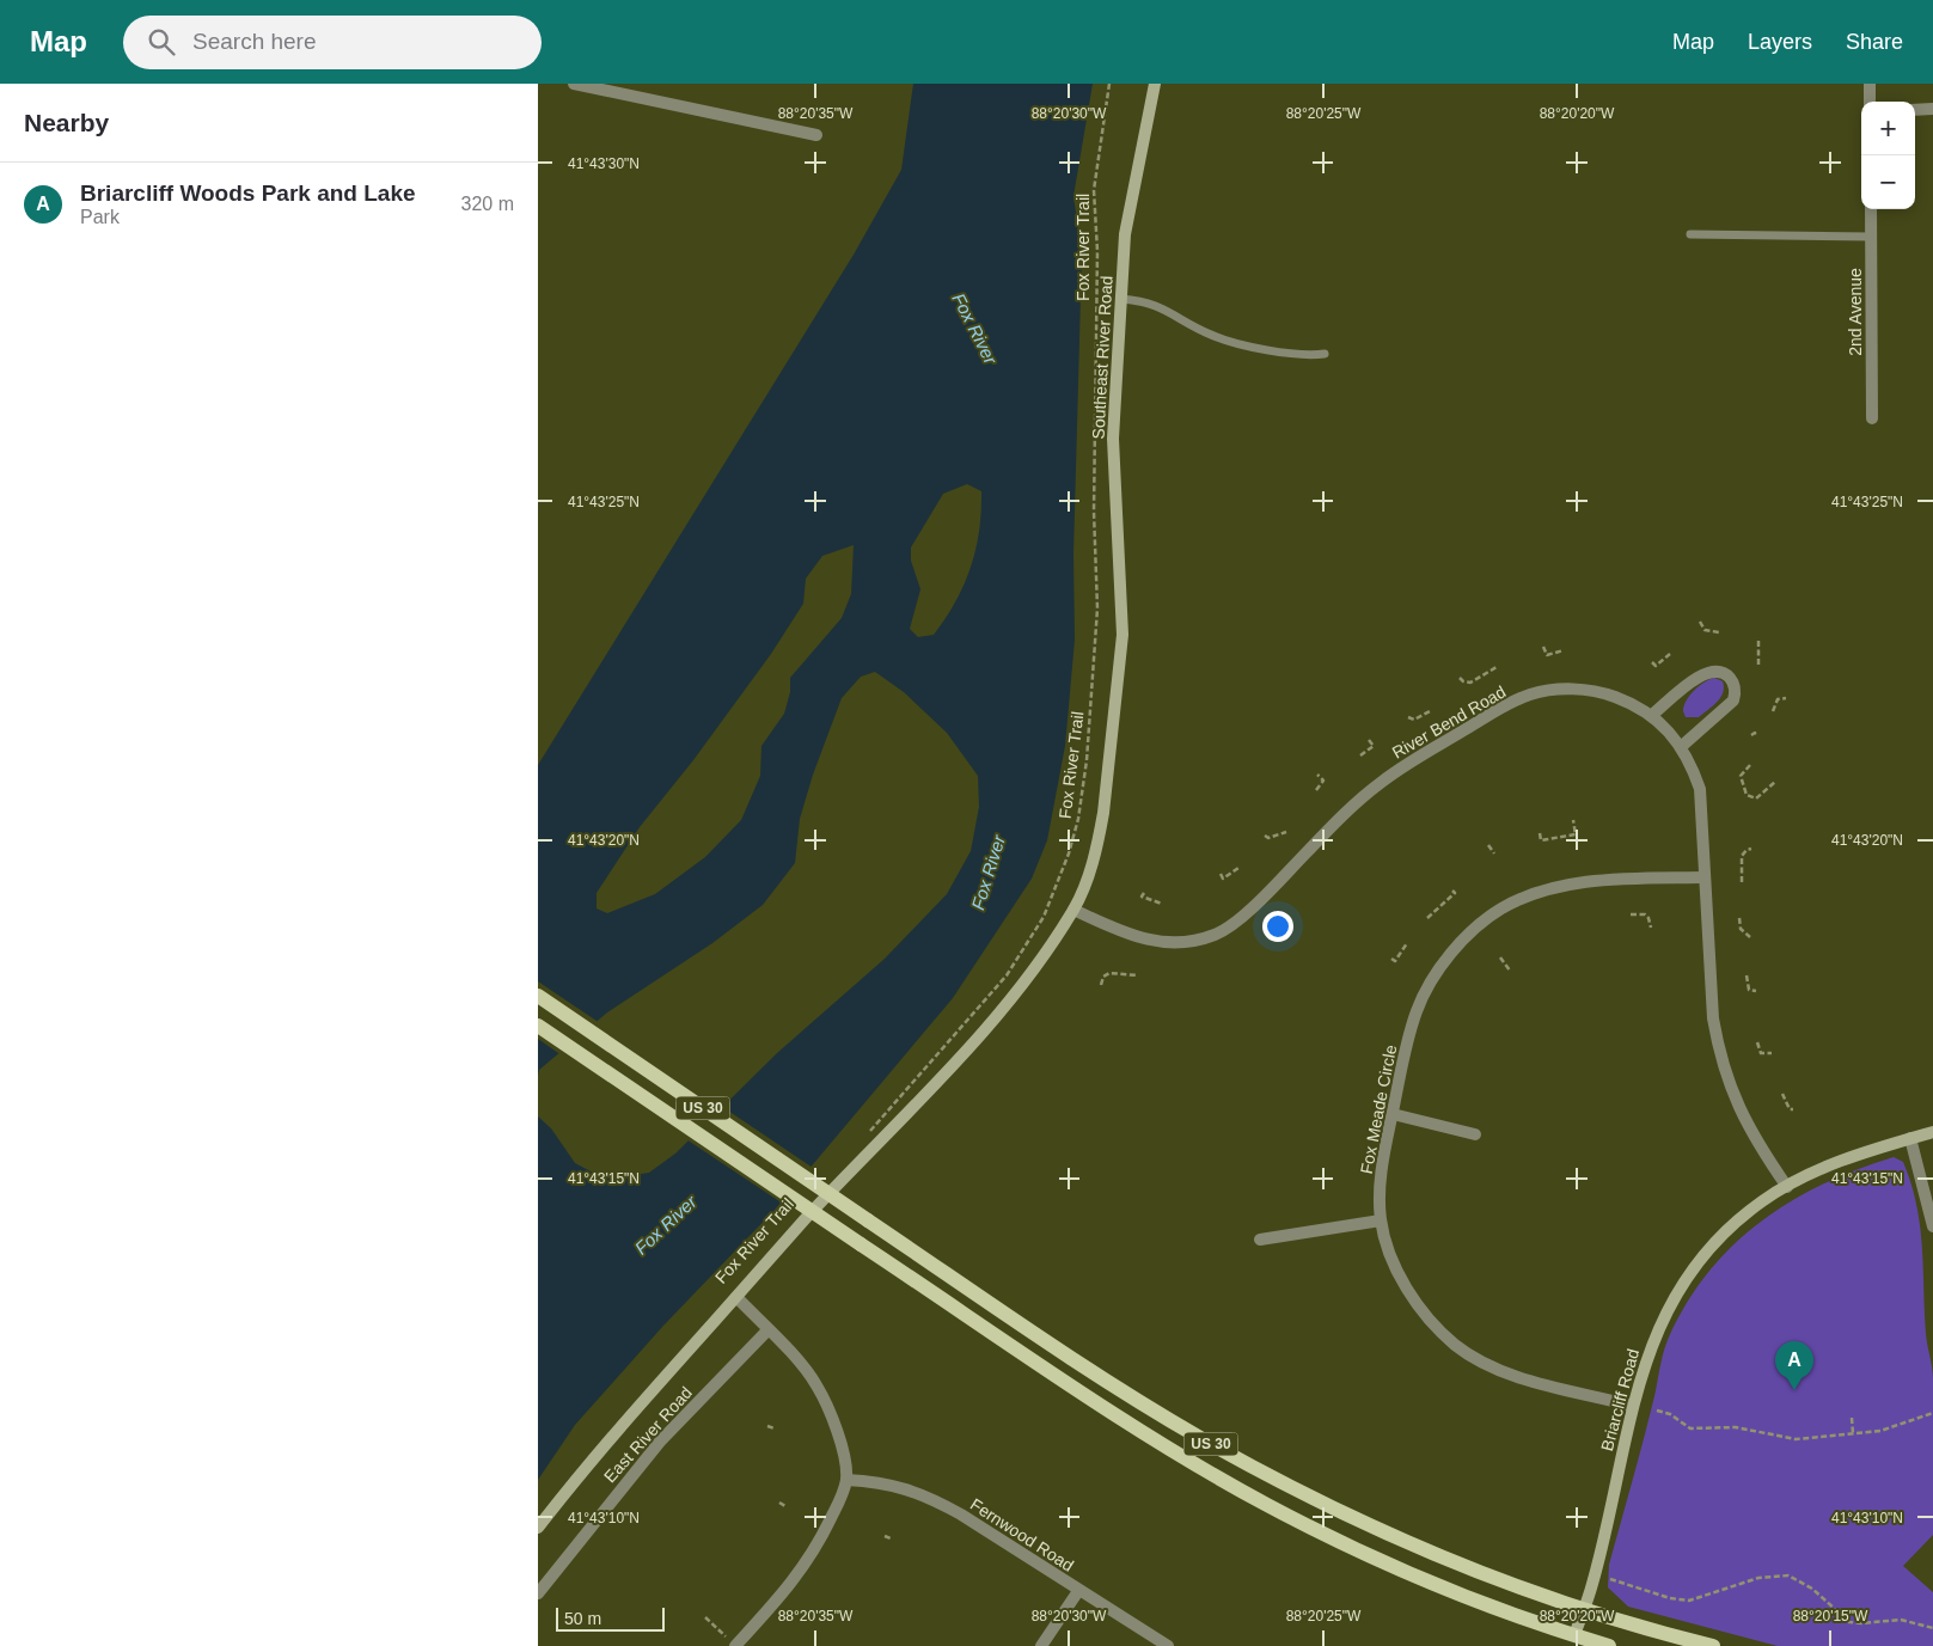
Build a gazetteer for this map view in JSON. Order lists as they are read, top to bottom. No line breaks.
{"streets":{"main road":["US 30"],"street":["2nd Avenue","Southeast River Road","River Bend Road","Fox Meade Circle","Briarcliff Road","East River Road","Fernwood Road"],"path":["Fox River Trail"]},"crossings":[["Southeast River Road","River Bend Road"],["River Bend Road","Fox Meade Circle"],["River Bend Road","Briarcliff Road"],["US 30","Briarcliff Road"],["Fox Meade Circle","Briarcliff Road"]],"water":["Fox River"],"scale_bar":"50 m","page":{"header":"Map","search":"Search here","nav":["Map","Layers","Share"],"heading":"Nearby","map_buttons":["+","−"],"list":[{"mark":"A","name":"Briarcliff Woods Park and Lake","note":"Park","value":"320 m"}],"pins":"A","scale":"50 m"},"coordinates":["88°20'35\"W","88°20'30\"W","88°20'25\"W","88°20'20\"W","41°43'30\"N","41°43'25\"N","41°43'20\"N","41°43'15\"N","41°43'10\"N","88°20'15\"W"]}
